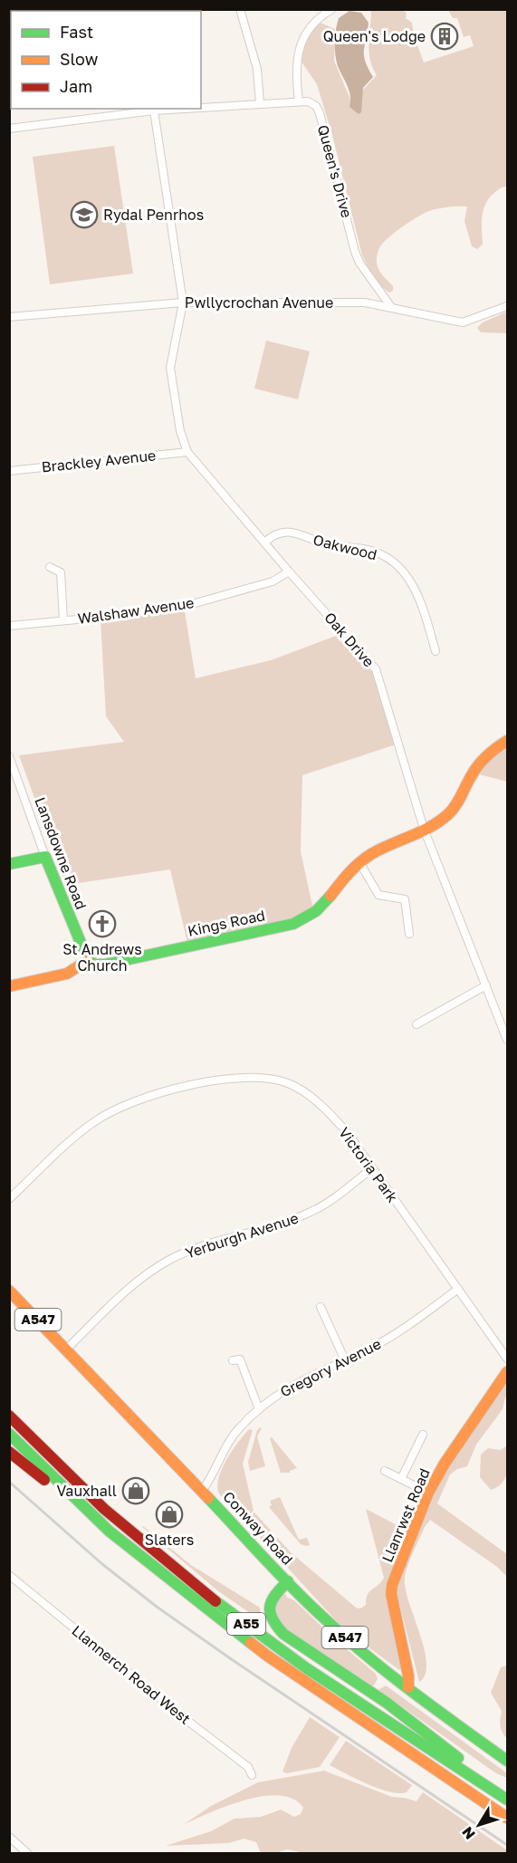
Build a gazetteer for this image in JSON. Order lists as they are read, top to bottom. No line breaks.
{"streets":{"main road":["Lansdowne Road","Kings Road","A547","Llanrwst Road","Conway Road","A55"],"street":["Queen's Drive","Pwllycrochan Avenue","Brackley Avenue","Oakwood","Walshaw Avenue","Oak Drive","Victoria Park","Yerburgh Avenue","Gregory Avenue","Llannerch Road West"]},"crossings":[["Queen's Drive","Pwllycrochan Avenue"],["Pwllycrochan Avenue","Oak Drive"],["Brackley Avenue","Oak Drive"],["Oakwood","Oak Drive"],["Walshaw Avenue","Oak Drive"],["Oak Drive","Kings Road"],["Lansdowne Road","Kings Road"],["Victoria Park","Yerburgh Avenue"],["Victoria Park","Gregory Avenue"],["Yerburgh Avenue","Conway Road"],["Gregory Avenue","Conway Road"],["Llanrwst Road","Conway Road"]],"places":{"building":["Queen's Lodge"],"school or university":["Rydal Penrhos"],"church":["St Andrews Church"],"shop":["Vauxhall","Slaters"]},"legend":["Fast","Slow","Jam"],"north":"bottom left"}
